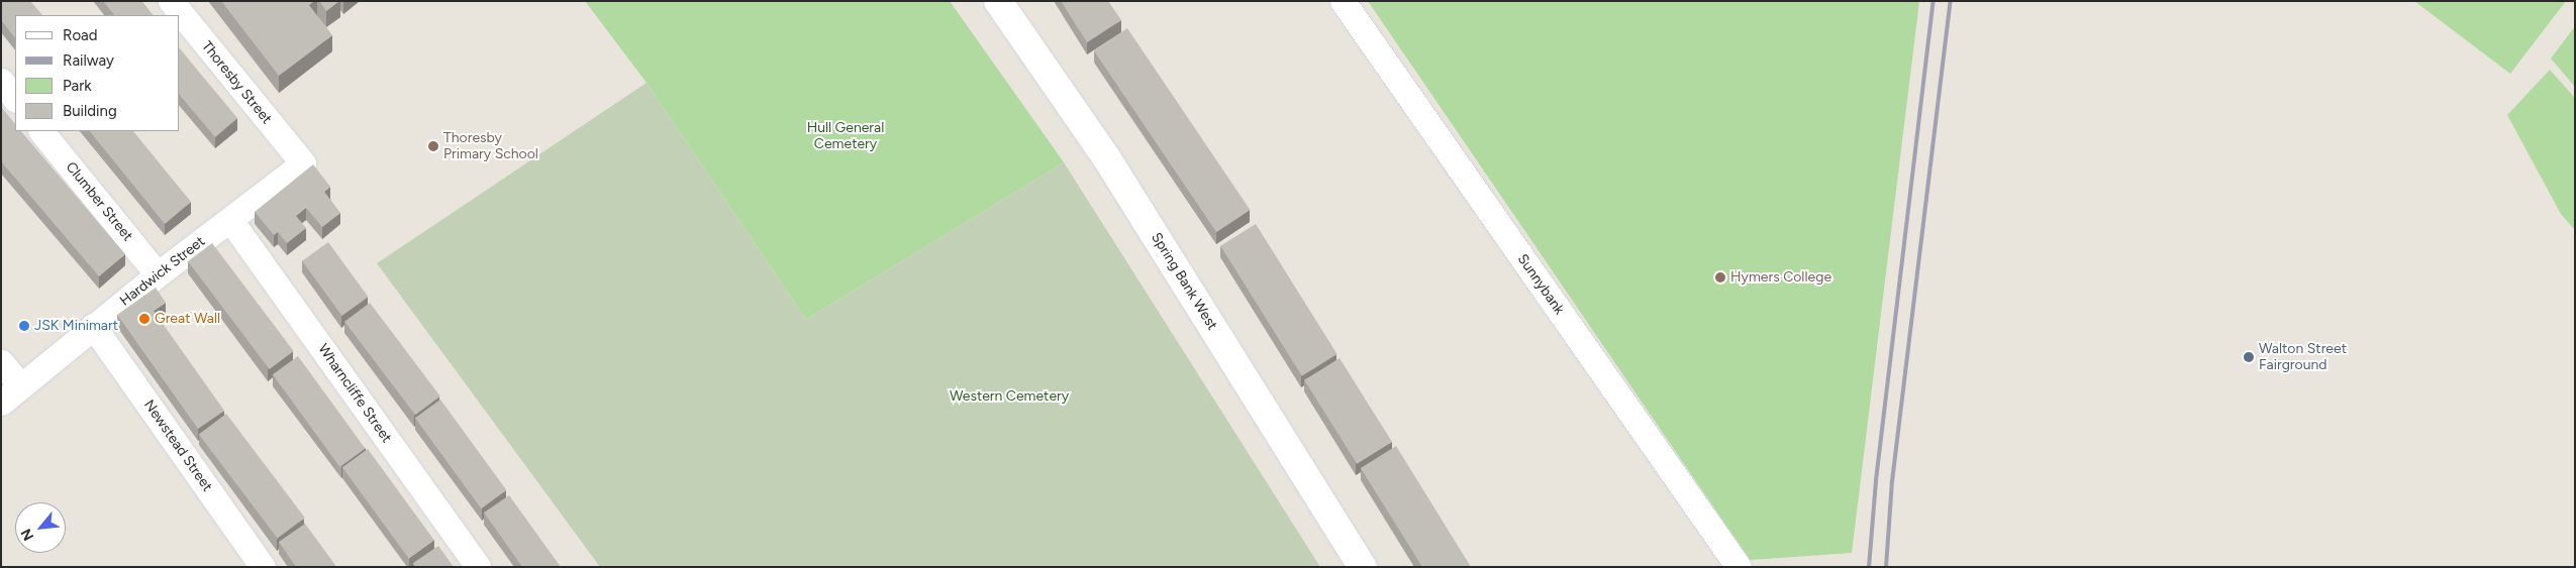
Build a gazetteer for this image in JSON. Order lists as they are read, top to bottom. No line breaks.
{"streets":{"street":["Thoresby Street","Clumber Street","Hardwick Street","Spring Bank West","Sunnybank","Wharncliffe Street","Newstead Street"]},"crossings":[["Thoresby Street","Hardwick Street"],["Clumber Street","Hardwick Street"],["Hardwick Street","Wharncliffe Street"],["Hardwick Street","Newstead Street"]],"parks":["Hull General Cemetery","Western Cemetery"],"places":["Thoresby Primary School","Hymers College","Great Wall","JSK Minimart","Walton Street Fairground"],"legend":["Road","Railway","Park","Building"],"north":"bottom left"}
